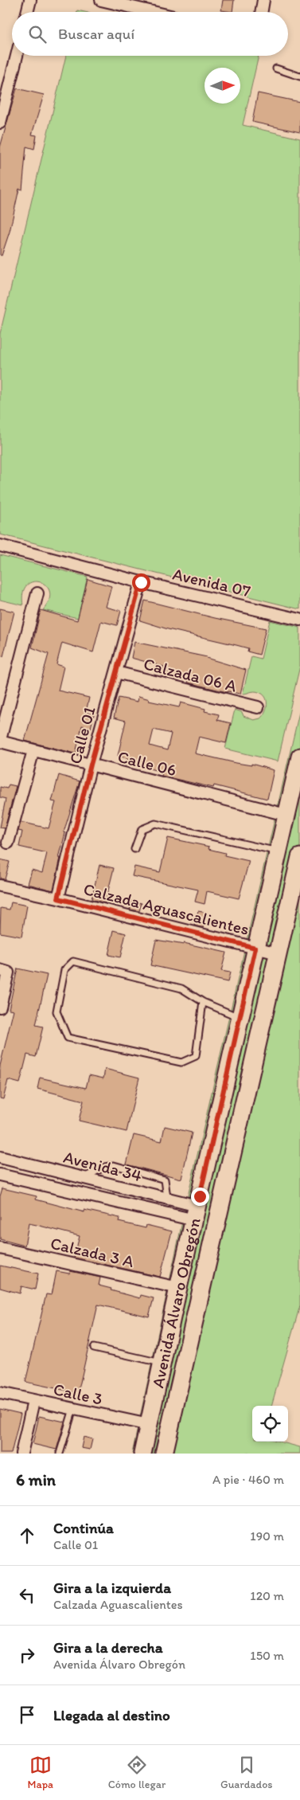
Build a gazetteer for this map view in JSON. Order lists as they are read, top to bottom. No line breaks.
{"streets":{"main road":["Avenida Álvaro Obregón"],"street":["Avenida 07","Calzada 06 A","Calle 01","Calle 06","Calzada Aguascalientes","Avenida 34","Calzada 3 A","Calle 3"]},"crossings":[["Avenida 07","Calle 01"],["Calzada 06 A","Calle 01"],["Calle 01","Calle 06"],["Calle 01","Calzada Aguascalientes"],["Calle 06","Avenida Álvaro Obregón"],["Calzada Aguascalientes","Avenida Álvaro Obregón"],["Avenida 34","Avenida Álvaro Obregón"],["Calzada 3 A","Avenida Álvaro Obregón"],["Avenida Álvaro Obregón","Calle 3"]],"north":"right","page":{"search":"Buscar aquí","heading":["6 min","A pie · 460 m"],"list":[["Continúa","Calle 01","190 m"],["Gira a la izquierda","Calzada Aguascalientes","120 m"],["Gira a la derecha","Avenida Álvaro Obregón","150 m"],"Llegada al destino"],"nav":["Mapa","Cómo llegar","Guardados"]}}
